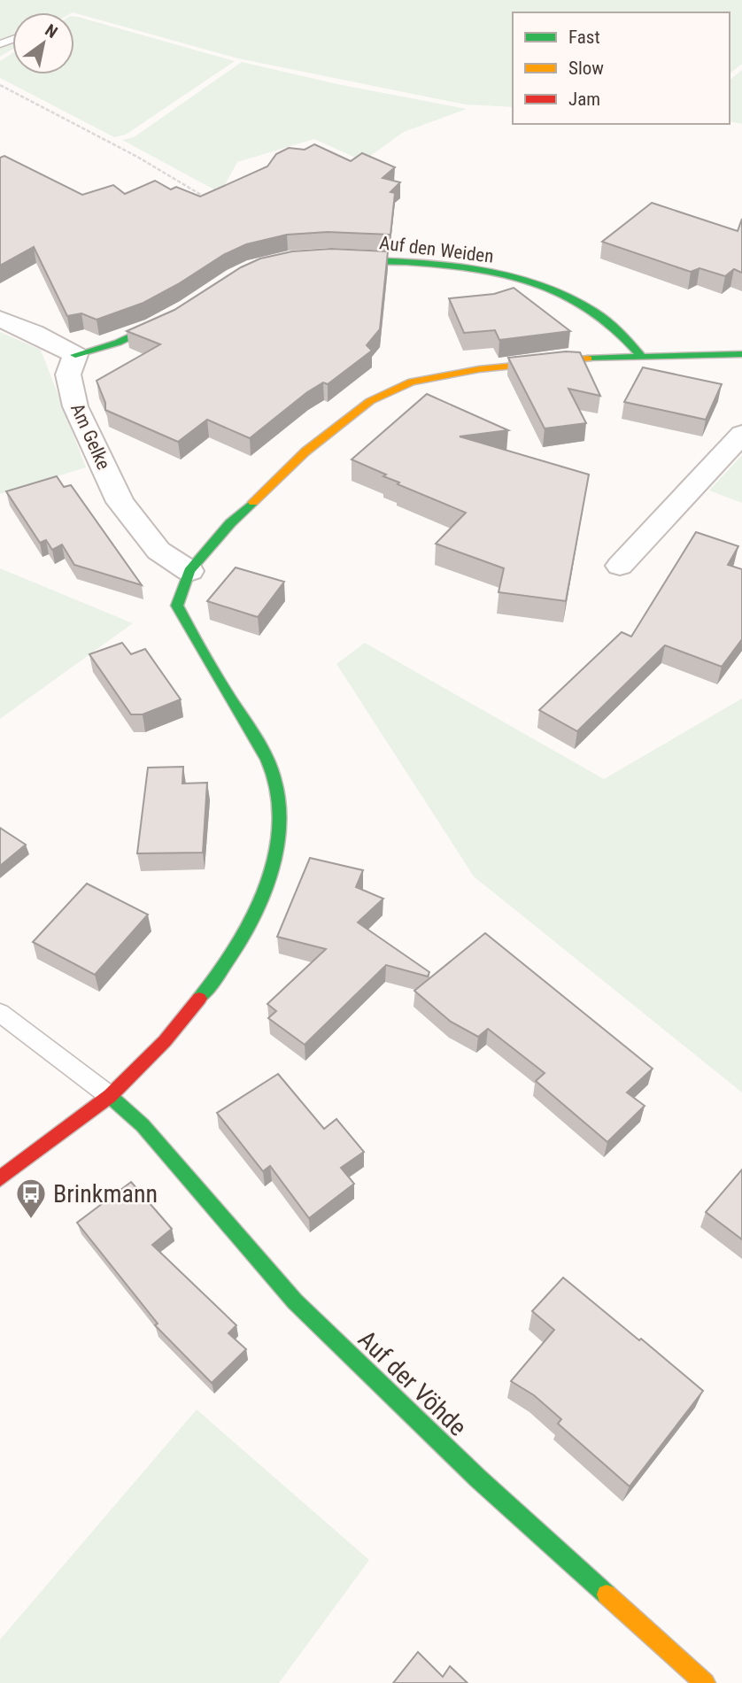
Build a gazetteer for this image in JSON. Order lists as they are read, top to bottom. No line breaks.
{"streets":{"street":["Auf den Weiden","Am Gelke","Auf der Vöhde"]},"places":{"bus stop":["Brinkmann"]},"legend":["Fast","Slow","Jam"],"north":"top right"}
